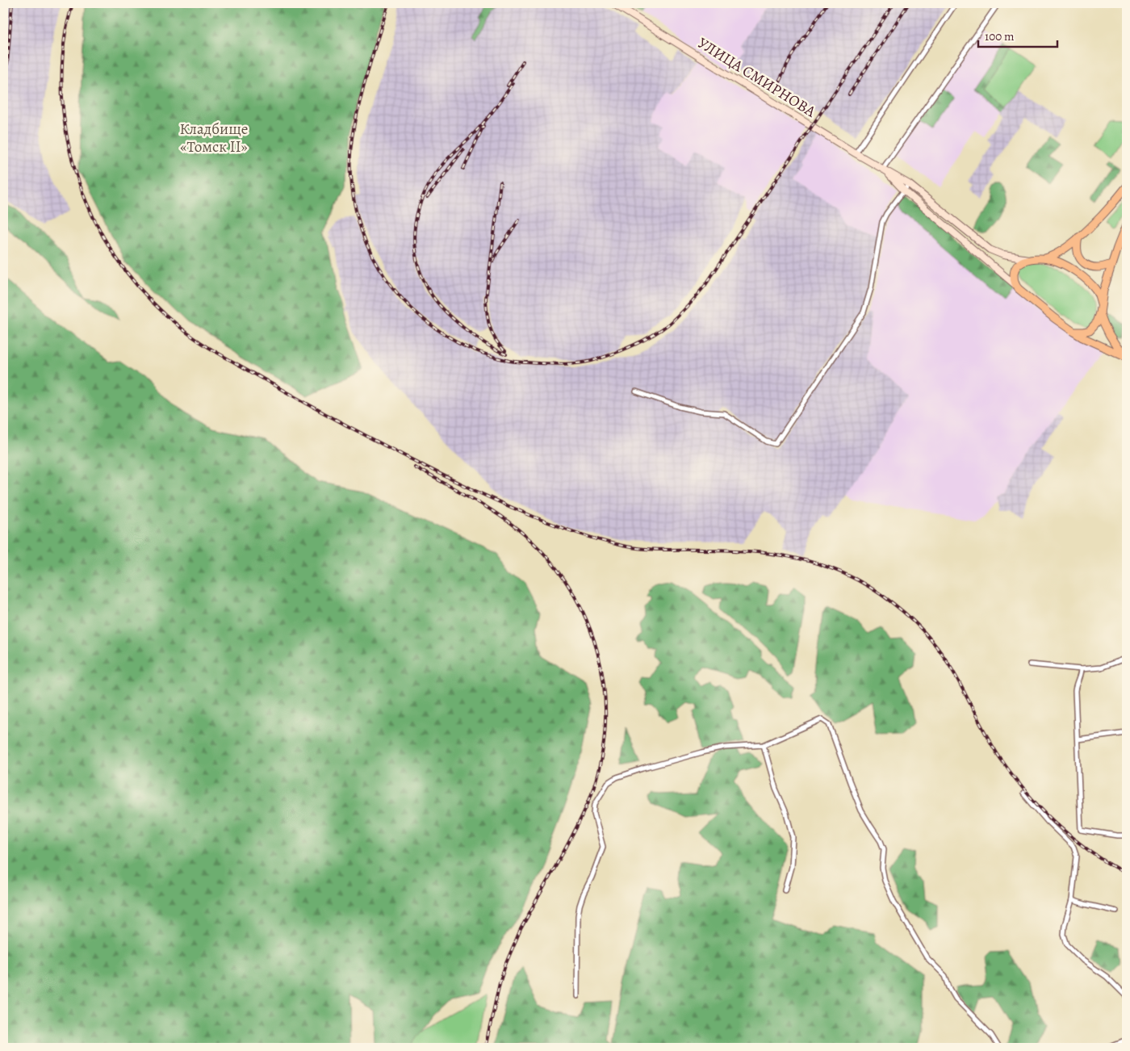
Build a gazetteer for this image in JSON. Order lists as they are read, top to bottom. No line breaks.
{"streets":{"main road":["УЛИЦА СМИРНОВА"]},"parks":["Кладбище «Томск II»"],"scale_bar":"100 m"}
